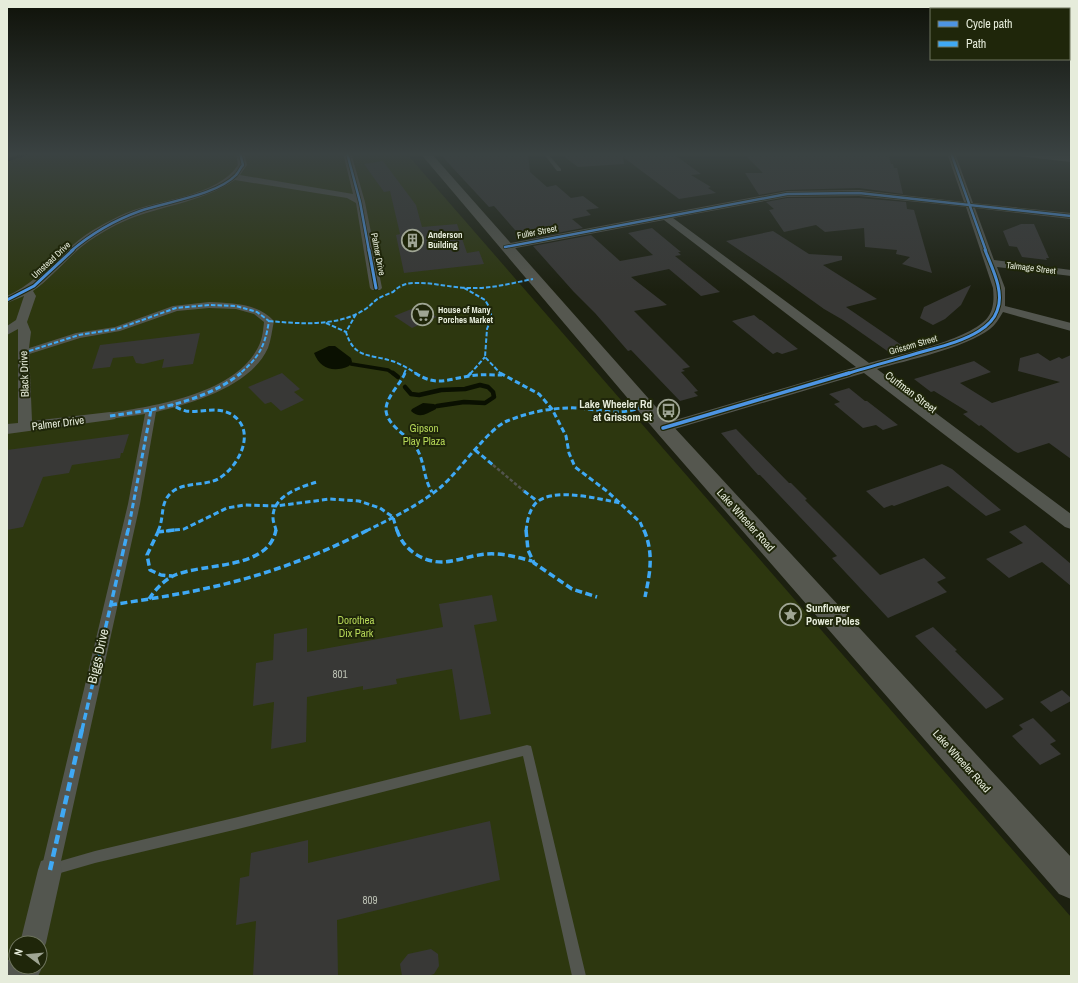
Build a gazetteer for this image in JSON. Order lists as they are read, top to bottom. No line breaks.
{"streets":{"main road":["Lake Wheeler Road"],"street":["Fuller Street","Palmer Drive","Umstead Drive","Talmage Street","Grissom Street","Black Drive","Curfman Street","Biggs Drive"]},"crossings":[["Fuller Street","Curfman Street"],["Fuller Street","Lake Wheeler Road"],["Palmer Drive","Black Drive"],["Grissom Street","Curfman Street"],["Grissom Street","Lake Wheeler Road"]],"parks":["Gipson Play Plaza","Dorothea Dix Park"],"places":{"building":["Anderson Building"],"supermarket":["House of Many Porches Market"],"bus stop":["Lake Wheeler Rd at Grissom St"],"place":["Sunflower Power Poles"]},"house_numbers":["801","809"],"legend":["Cycle path","Path"],"north":"left"}
